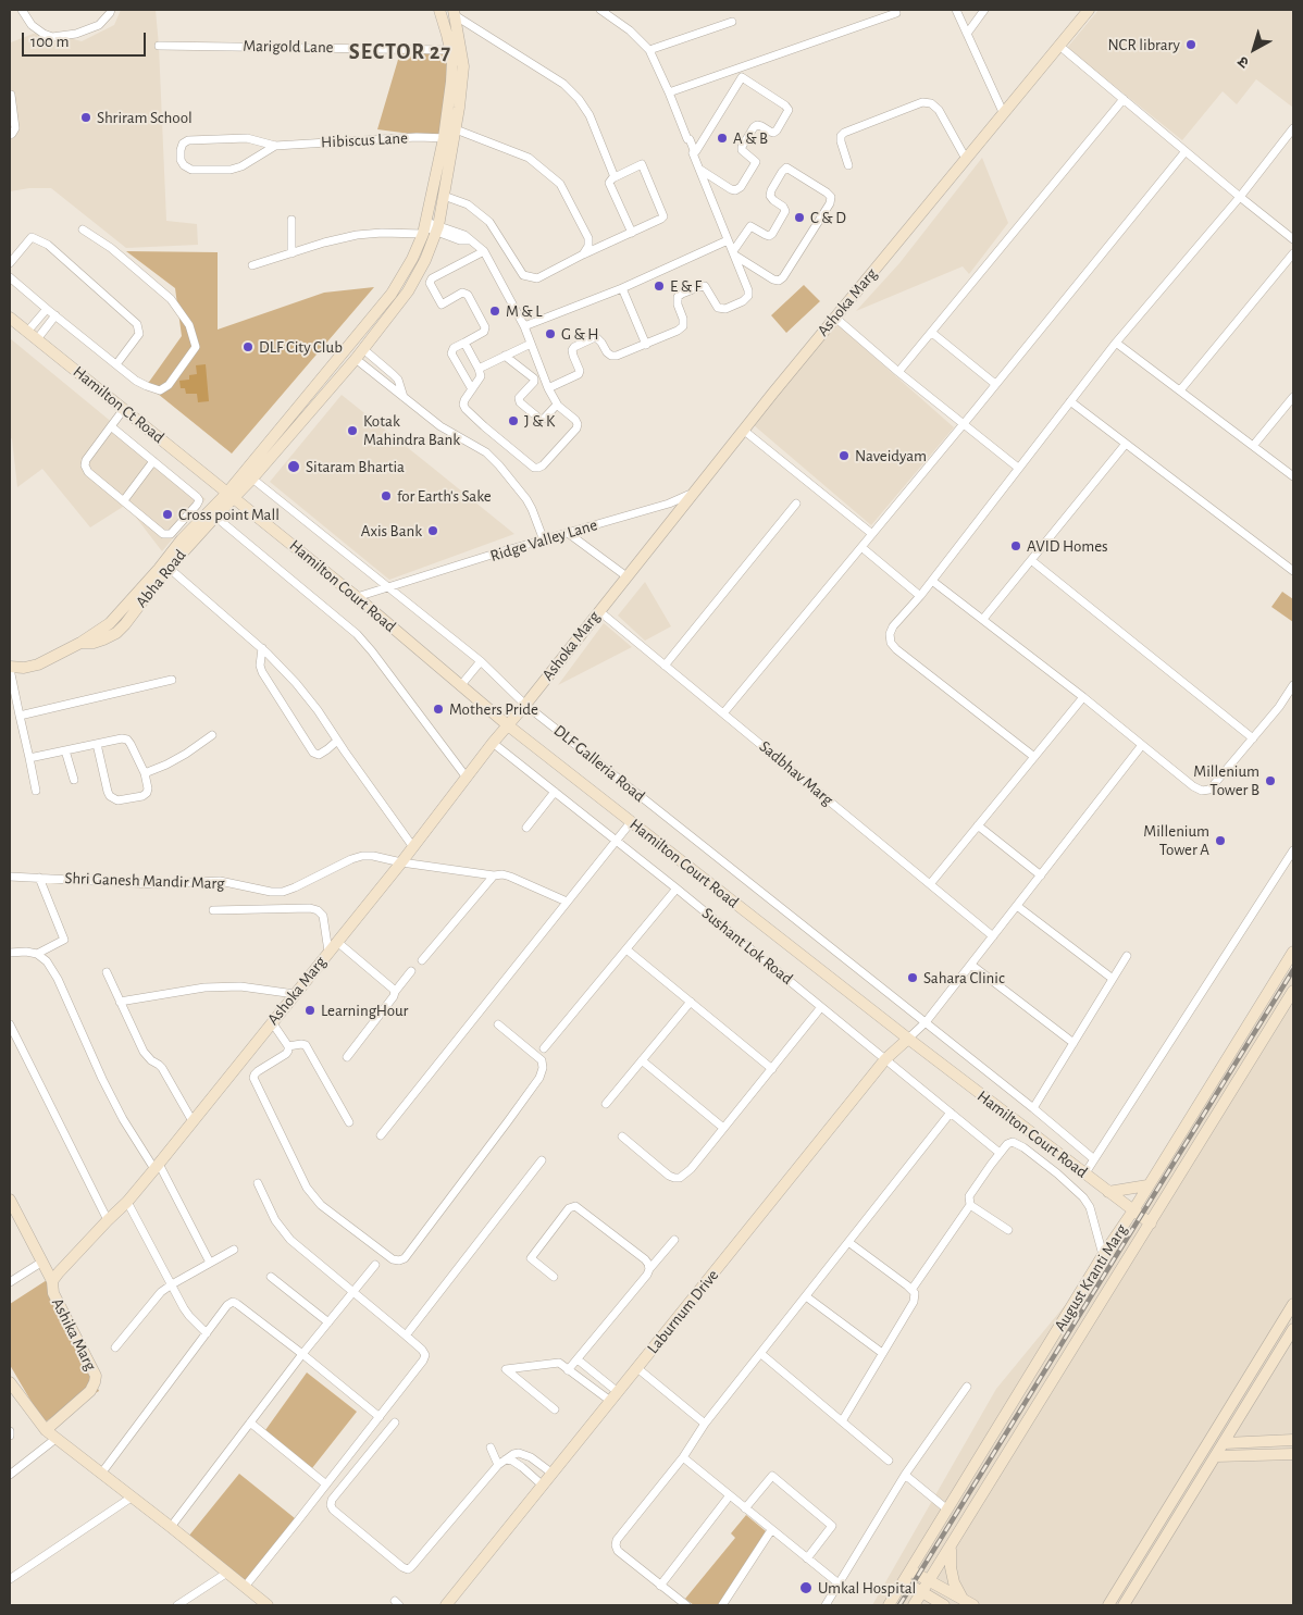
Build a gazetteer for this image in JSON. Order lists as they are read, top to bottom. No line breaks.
{"streets":{"street":["Marigold Lane","Hibiscus Lane","Ashoka Marg","Hamilton Ct Road","Ridge Valley Lane","Abha Road","Hamilton Court Road","DLF Galleria Road","Sadbhav Marg","Shri Ganesh Mandir Marg","Sushant Lok Road","August Kranti Marg","Laburnum Drive","Ashika Marg"]},"crossings":[["Ashoka Marg","Ridge Valley Lane"],["Ashoka Marg","Hamilton Court Road"],["Ashoka Marg","DLF Galleria Road"],["Ashoka Marg","Sadbhav Marg"],["Ashoka Marg","Shri Ganesh Mandir Marg"],["Ashoka Marg","Sushant Lok Road"],["Ashoka Marg","Ashika Marg"],["Hamilton Ct Road","Abha Road"],["Hamilton Ct Road","Hamilton Court Road"],["Ridge Valley Lane","Hamilton Court Road"],["Ridge Valley Lane","DLF Galleria Road"],["Abha Road","Hamilton Court Road"],["Hamilton Court Road","August Kranti Marg"],["Hamilton Court Road","Laburnum Drive"],["DLF Galleria Road","Laburnum Drive"],["Sadbhav Marg","Laburnum Drive"],["Sushant Lok Road","Laburnum Drive"]],"districts":["SECTOR 27"],"places":["NCR library","Shriram School","A & B","C & D","E & F","M & L","G & H","DLF City Club","J & K","Kotak Mahindra Bank","Naveidyam","Sitaram Bhartia","for Earth's Sake","Cross point Mall","Axis Bank","AVID Homes","Mothers Pride","Millenium Tower B","Millenium Tower A","Sahara Clinic","LearningHour","Umkal Hospital"],"scale_bar":"100 m","north":"bottom left"}
